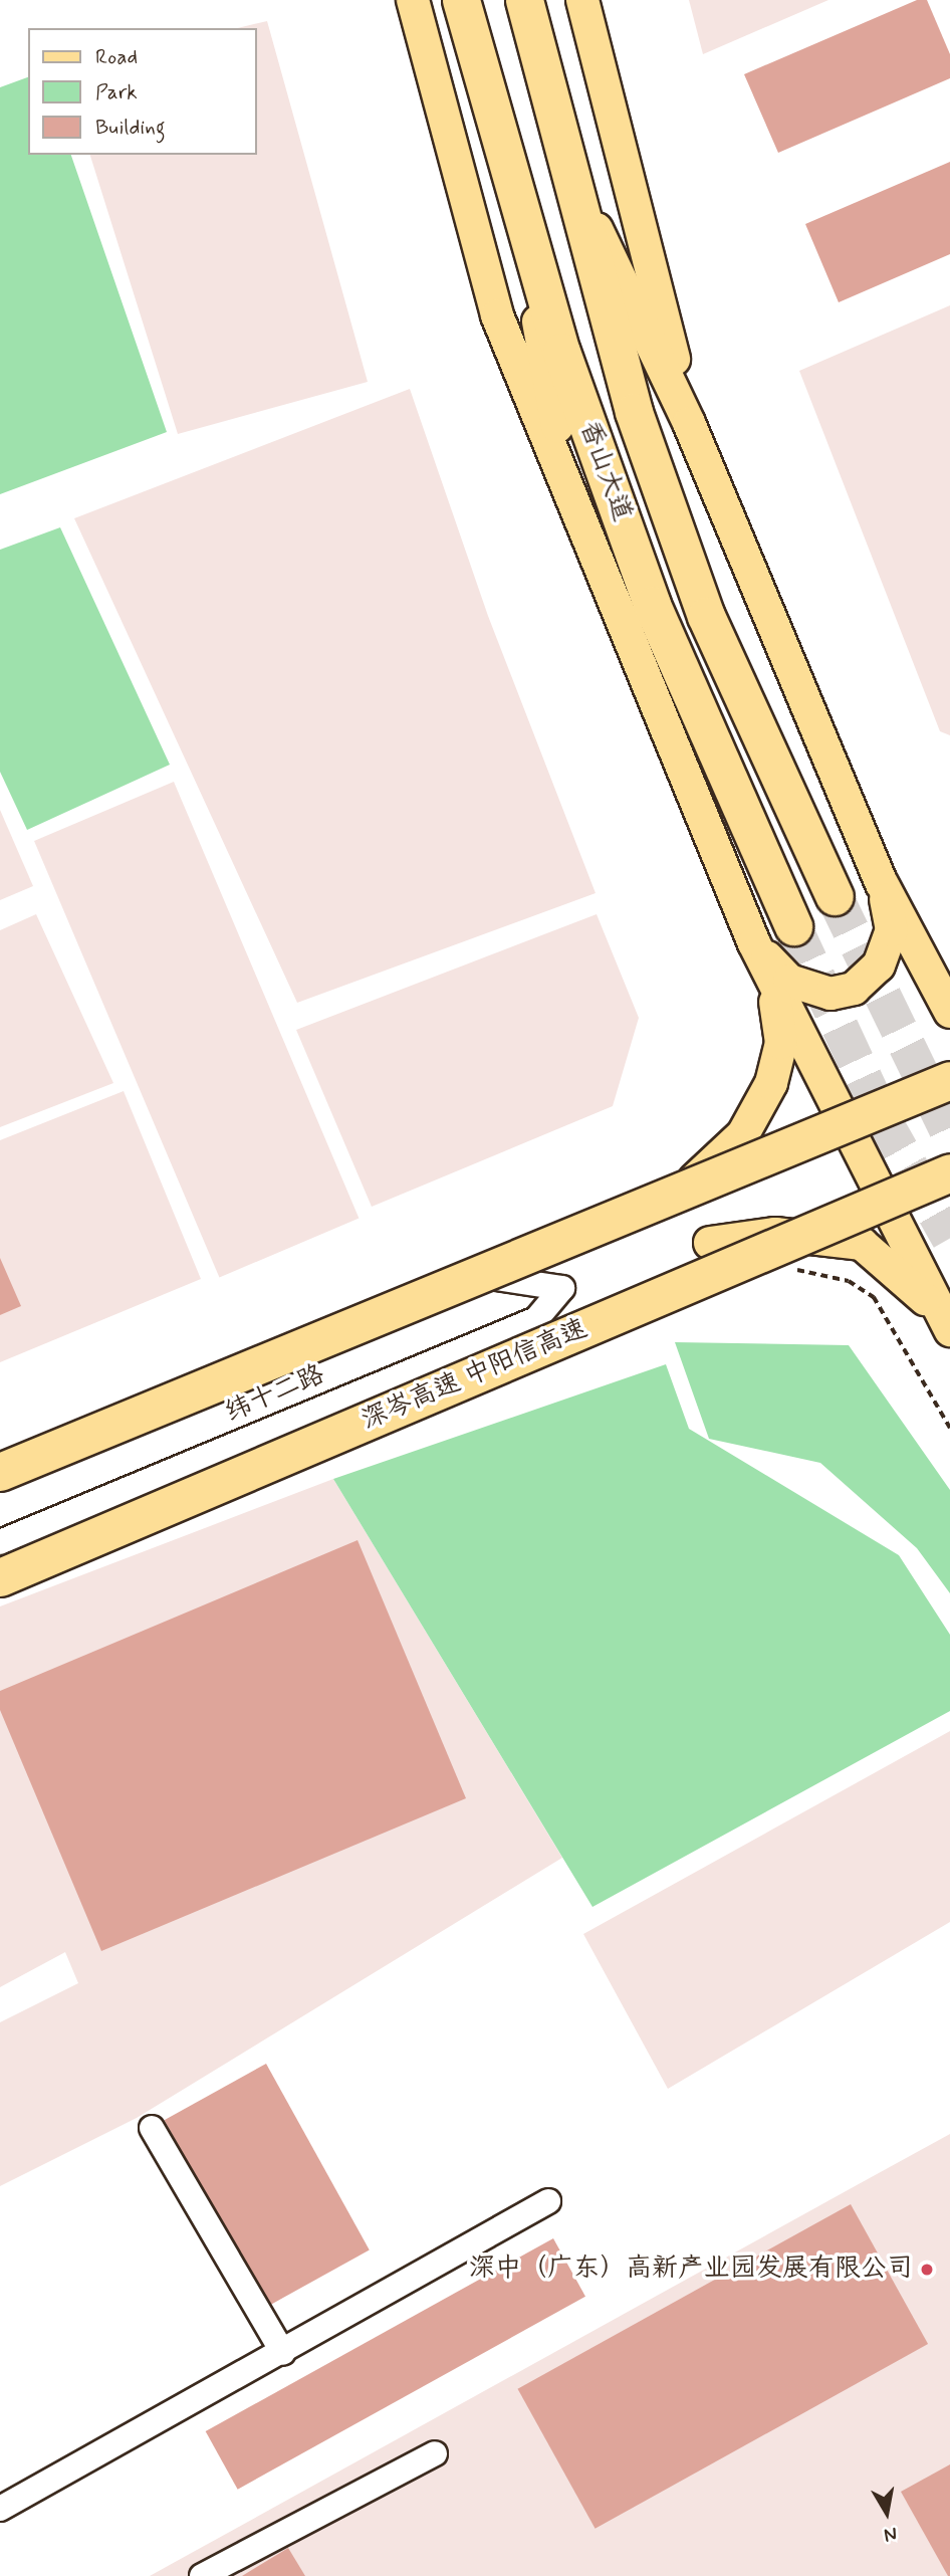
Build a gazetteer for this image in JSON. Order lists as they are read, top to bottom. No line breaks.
{"streets":{"highway":["香山大道","深岑高速 中阳信高速"],"street":["纬十二路"]},"places":["深中（广东）高新产业园发展有限公司"],"legend":["Road","Park","Building"],"north":"bottom"}
